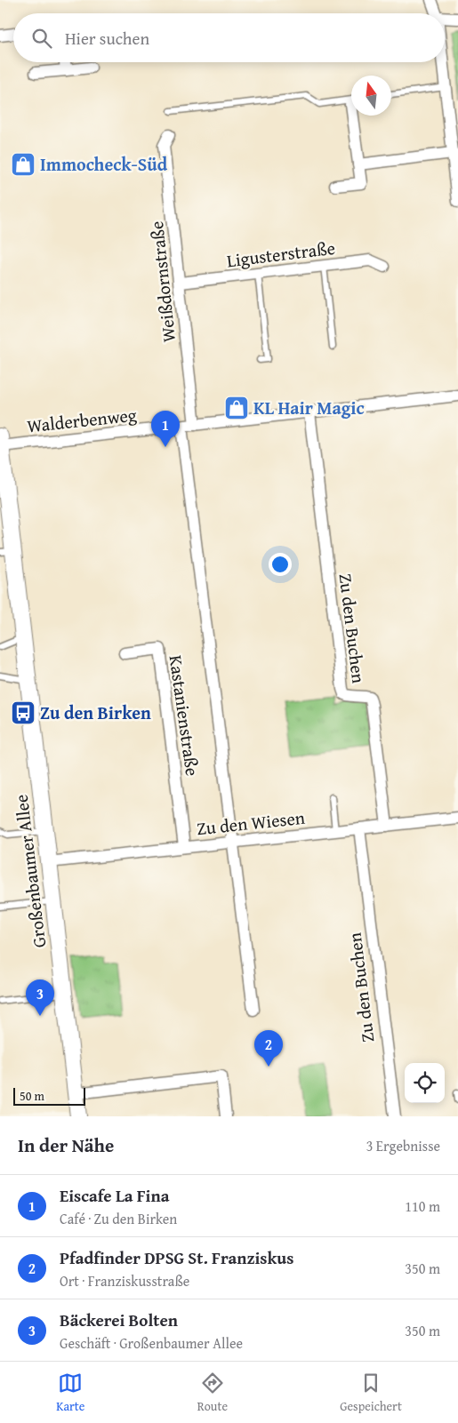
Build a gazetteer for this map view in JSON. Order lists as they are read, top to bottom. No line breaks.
{"streets":{"main road":["Großenbaumer Allee"],"street":["Ligusterstraße","Weißdornstraße","Walderbenweg","Zu den Buchen","Kastanienstraße","Zu den Wiesen"]},"crossings":[["Ligusterstraße","Weißdornstraße"],["Weißdornstraße","Walderbenweg"],["Walderbenweg","Zu den Buchen"],["Walderbenweg","Großenbaumer Allee"],["Zu den Buchen","Zu den Wiesen"],["Kastanienstraße","Zu den Wiesen"],["Zu den Wiesen","Großenbaumer Allee"]],"places":{"shop":["Immocheck-Süd","KL Hair Magic"],"bus stop":["Zu den Birken"]},"scale_bar":"50 m","north":"top","page":{"search":"Hier suchen","pins":["1","3","2"],"scale":"50 m","heading":["In der Nähe","3 Ergebnisse"],"list":[{"mark":"1","name":"Eiscafe La Fina","note":"Café · Zu den Birken","value":"110 m"},{"mark":"2","name":"Pfadfinder DPSG St. Franziskus","note":"Ort · Franziskusstraße","value":"350 m"},{"mark":"3","name":"Bäckerei Bolten","note":"Geschäft · Großenbaumer Allee","value":"350 m"}],"nav":["Karte","Route","Gespeichert"]}}
